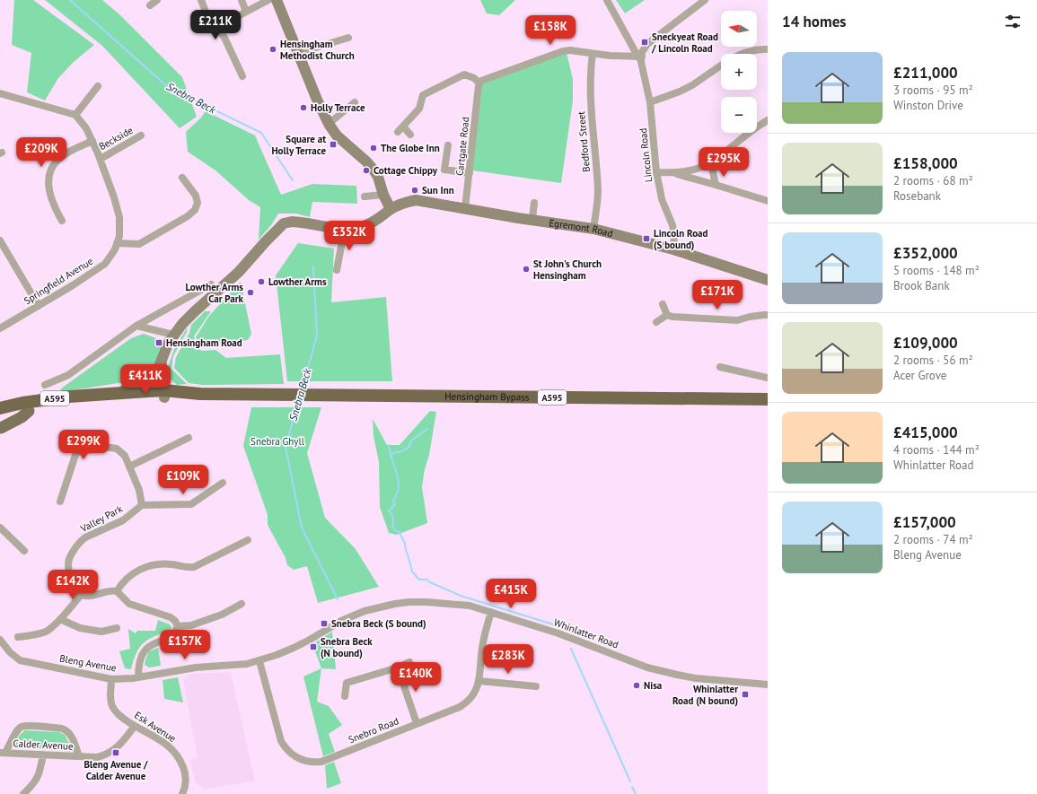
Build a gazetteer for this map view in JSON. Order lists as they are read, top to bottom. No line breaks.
{"streets":{"highway":["Hensingham Bypass","A595"],"main road":["Egremont Road"],"street":["Beckside","Bedford Street","Cartgate Road","Lincoln Road","Springfield Avenue","Valley Park","Whinlatter Road","Bleng Avenue","Esk Avenue","Snebro Road","Calder Avenue"]},"crossings":[["Beckside","Springfield Avenue"],["Bedford Street","Egremont Road"],["Cartgate Road","Egremont Road"],["Lincoln Road","Egremont Road"],["Hensingham Bypass","A595"],["Whinlatter Road","Bleng Avenue"],["Whinlatter Road","Snebro Road"],["Bleng Avenue","Esk Avenue"],["Bleng Avenue","Snebro Road"],["Esk Avenue","Calder Avenue"]],"water":["Snebra Beck"],"parks":["Snebra Ghyll"],"places":{"transit":["Sneckyeat Road / Lincoln Road","Square at Holly Terrace","Lincoln Road (S bound)","Hensingham Road","Snebra Beck (S bound)","Snebra Beck (N bound)","Whinlatter Road (N bound)","Bleng Avenue / Calder Avenue"],"other":["Hensingham Methodist Church","Holly Terrace","The Globe Inn","Cottage Chippy","Sun Inn","St John's Church Hensingham","Lowther Arms","Lowther Arms Car Park","Nisa"]},"north":"left","page":{"heading":"14 homes","price":["£211K","£158K","£209K","£295K","£352K","£171K","£411K","£299K","£109K","£142K","£415K","£157K","£283K","£140K"],"map_buttons":["+","−"],"list":[{"name":"£211,000","note":"3 rooms · 95 m² · Winston Drive"},{"name":"£158,000","note":"2 rooms · 68 m² · Rosebank"},{"name":"£352,000","note":"5 rooms · 148 m² · Brook Bank"},{"name":"£109,000","note":"2 rooms · 56 m² · Acer Grove"},{"name":"£415,000","note":"4 rooms · 144 m² · Whinlatter Road"},{"name":"£157,000","note":"2 rooms · 74 m² · Bleng Avenue"}]}}
